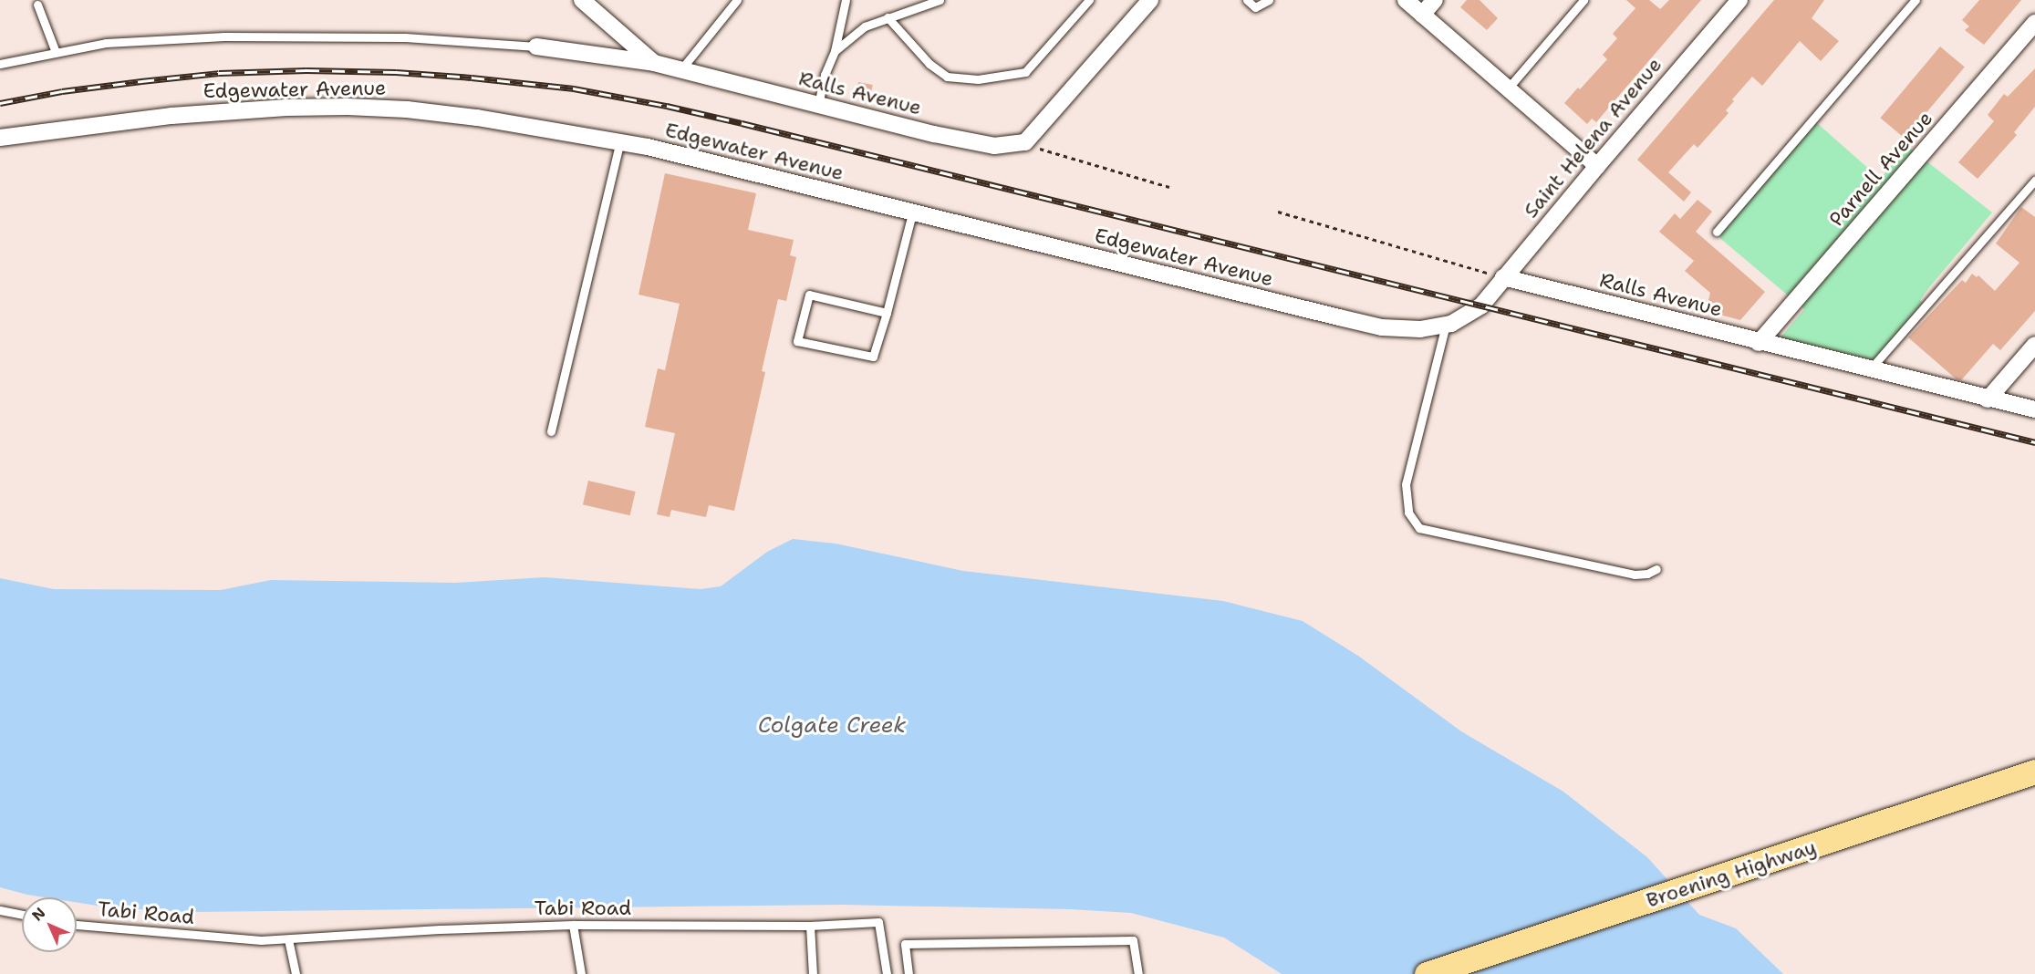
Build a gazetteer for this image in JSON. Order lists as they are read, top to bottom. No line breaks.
{"streets":{"main road":["Broening Highway"],"street":["Edgewater Avenue","Ralls Avenue","Saint Helena Avenue","Parnell Avenue"],"lane":["Tabi Road"]},"crossings":[["Edgewater Avenue","Saint Helena Avenue"],["Ralls Avenue","Saint Helena Avenue"],["Ralls Avenue","Parnell Avenue"]],"water":["Colgate Creek"],"north":"top left"}
